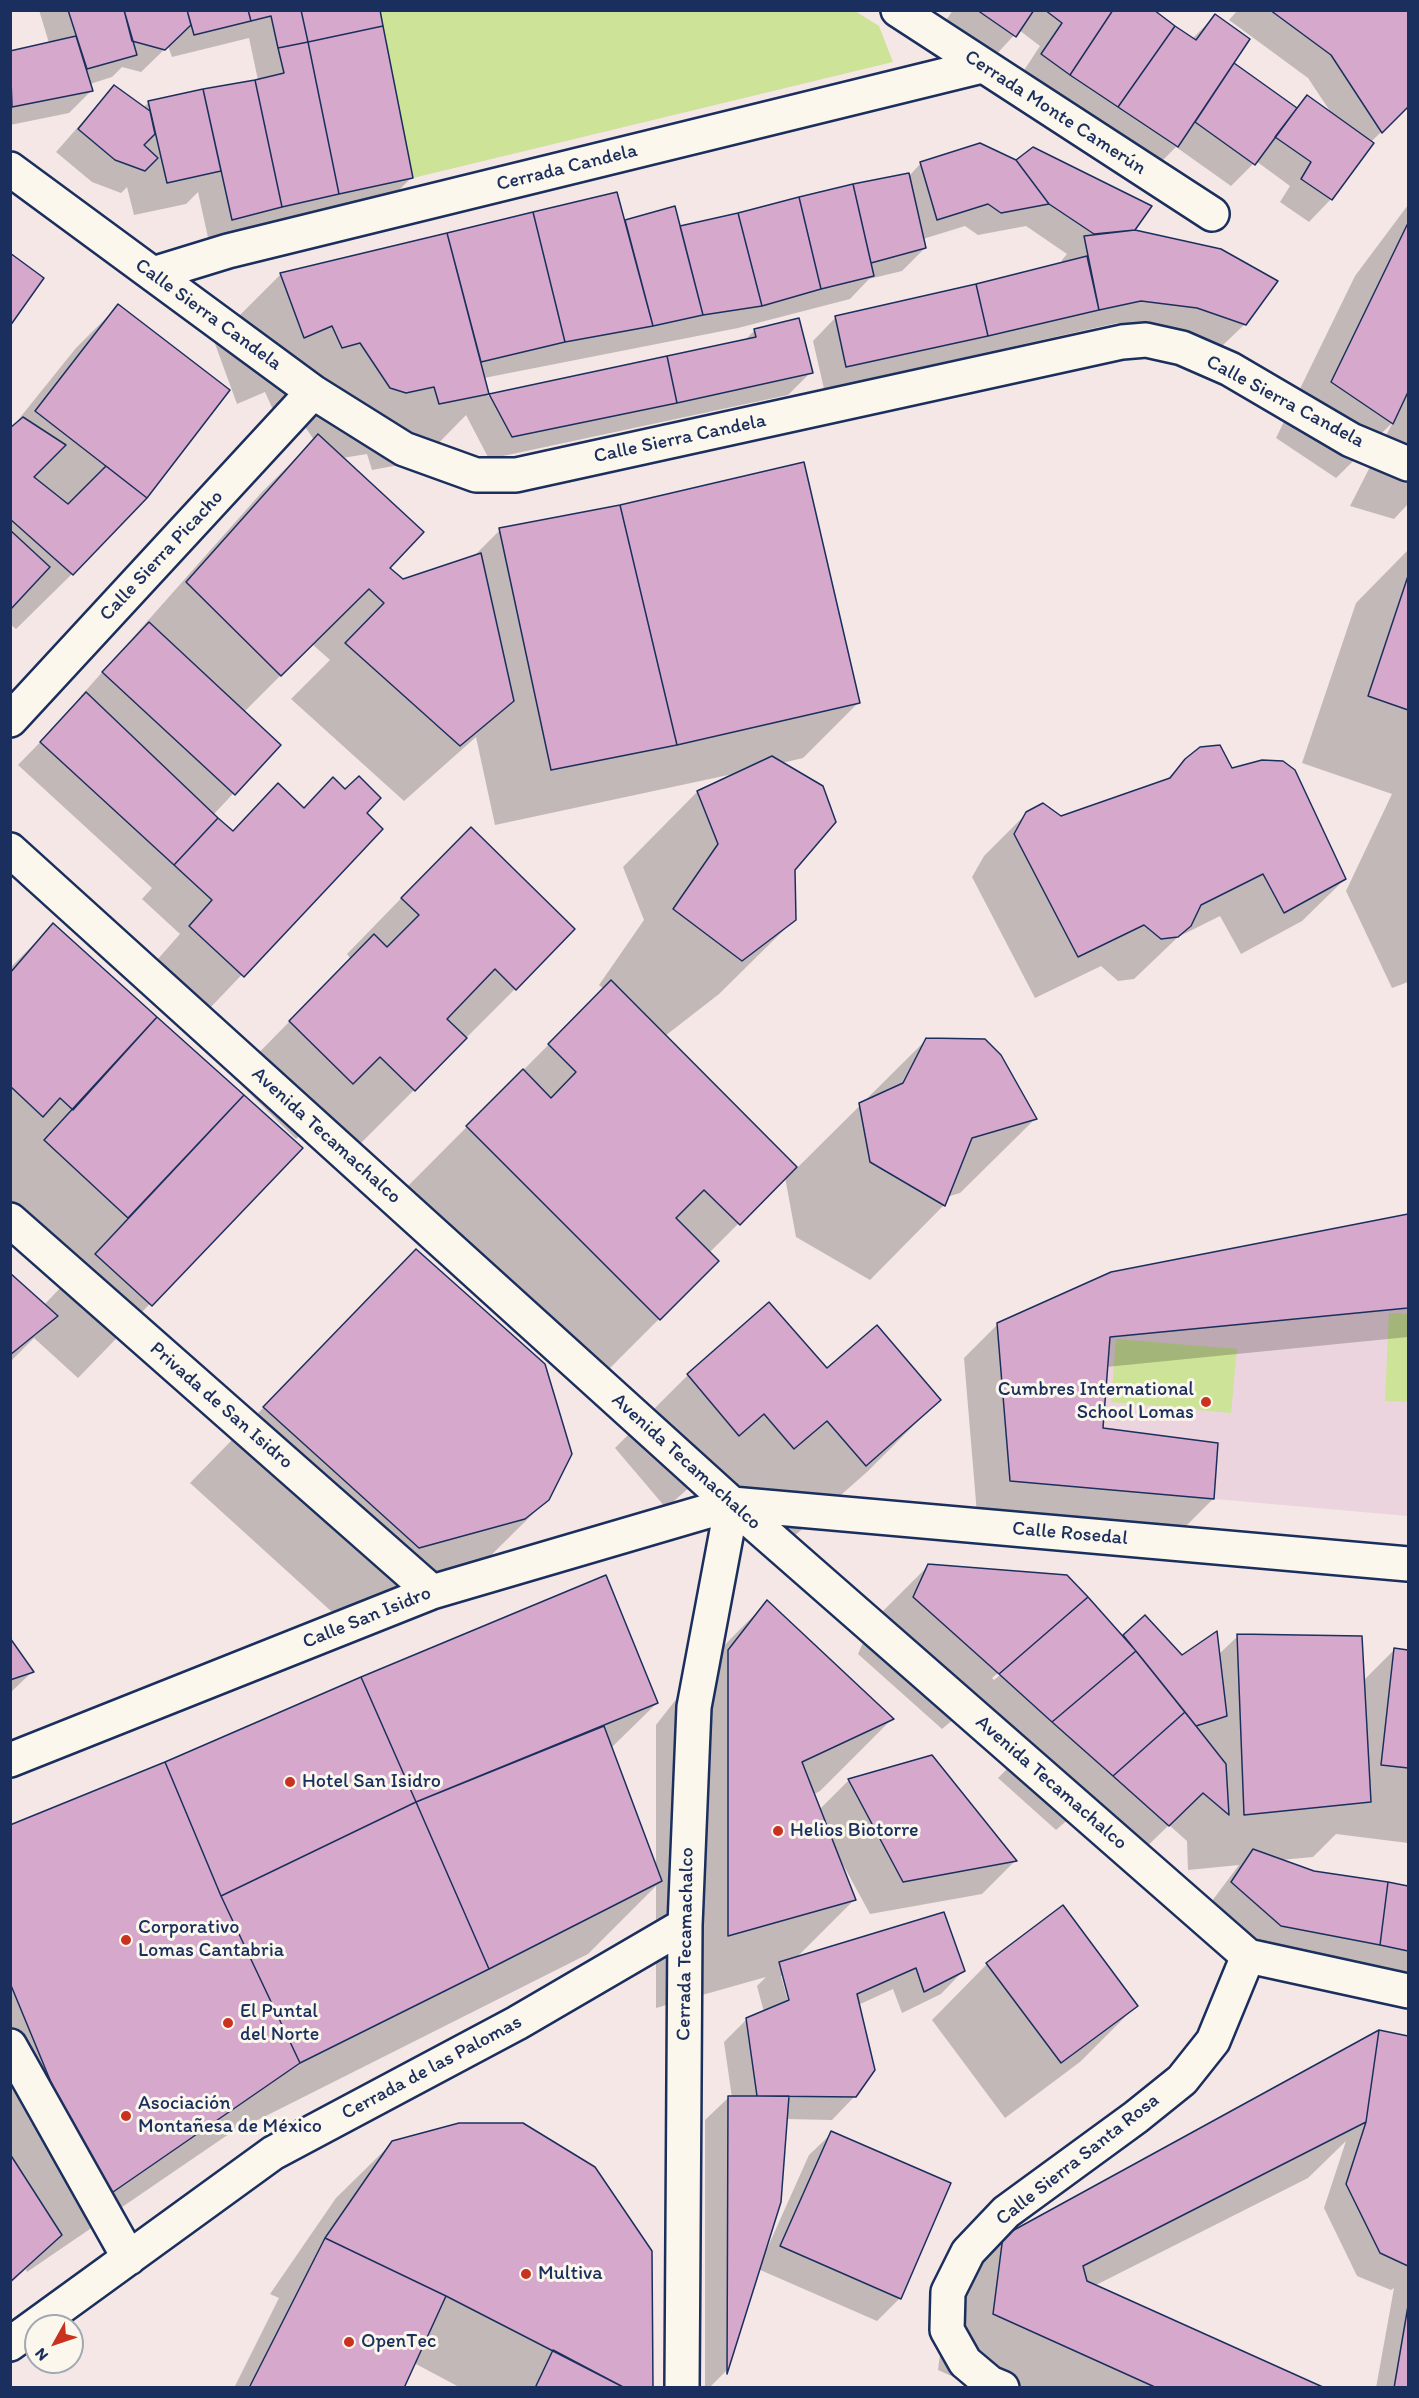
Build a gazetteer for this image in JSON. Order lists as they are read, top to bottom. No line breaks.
{"streets":{"street":["Cerrada Monte Camerún","Cerrada Candela","Calle Sierra Candela","Calle Sierra Picacho","Avenida Tecamachalco","Privada de San Isidro","Calle Rosedal","Calle San Isidro","Cerrada Tecamachalco","Cerrada de las Palomas","Calle Sierra Santa Rosa"]},"crossings":[["Cerrada Monte Camerún","Cerrada Candela"],["Cerrada Candela","Calle Sierra Candela"],["Calle Sierra Candela","Calle Sierra Picacho"],["Avenida Tecamachalco","Calle Rosedal"],["Avenida Tecamachalco","Calle San Isidro"],["Avenida Tecamachalco","Cerrada Tecamachalco"],["Avenida Tecamachalco","Calle Sierra Santa Rosa"],["Privada de San Isidro","Calle San Isidro"],["Calle Rosedal","Calle San Isidro"],["Calle Rosedal","Cerrada Tecamachalco"],["Calle San Isidro","Cerrada Tecamachalco"],["Cerrada Tecamachalco","Cerrada de las Palomas"]],"places":["Cumbres International School Lomas","Hotel San Isidro","Helios Biotorre","Corporativo Lomas Cantabria","El Puntal del Norte","Asociación Montañesa de México","Multiva","OpenTec"],"north":"bottom left"}
